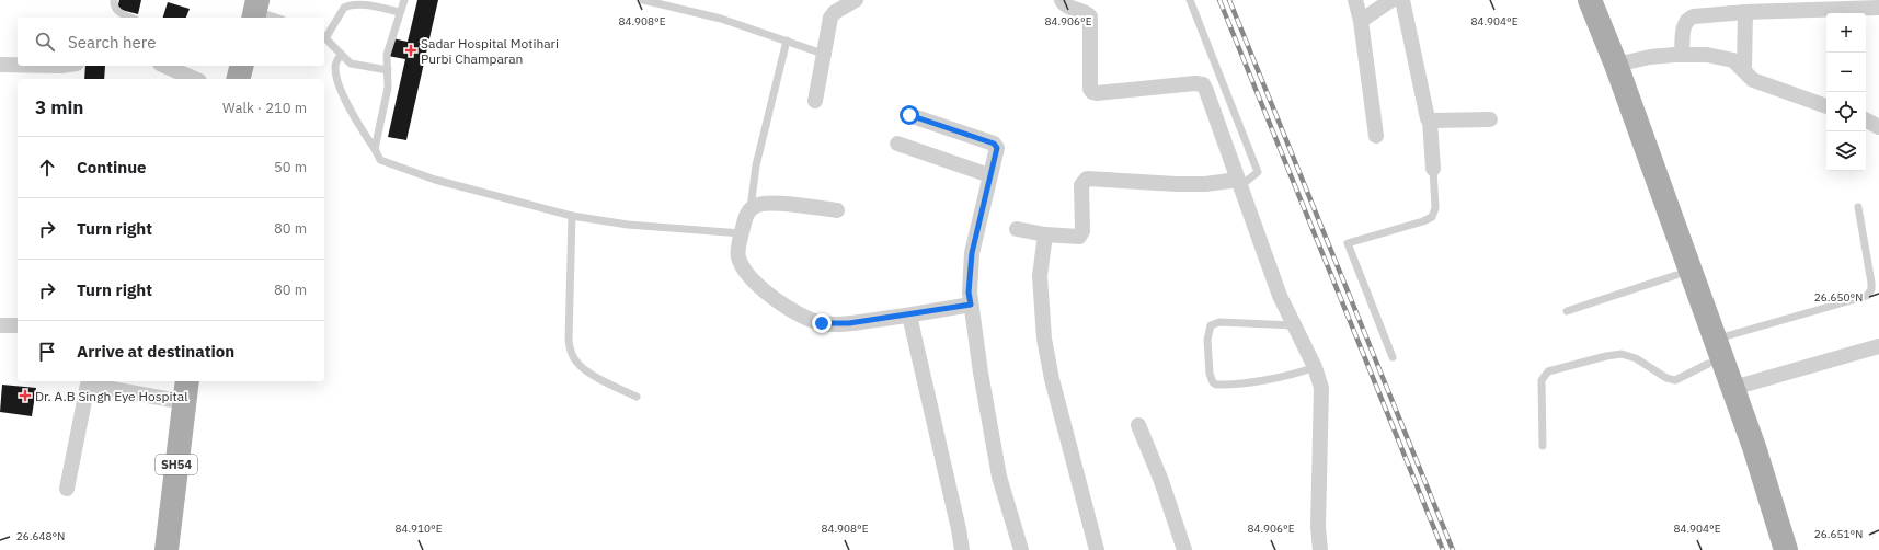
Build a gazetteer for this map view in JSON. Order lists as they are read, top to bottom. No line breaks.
{"streets":{"main road":["SH54"]},"places":{"health":["Sadar Hospital Motihari Purbi Champaran","Dr. A.B Singh Eye Hospital"]},"page":{"map_buttons":["+","−"],"search":"Search here","heading":["3 min","Walk · 210 m"],"list":[["Continue","50 m"],["Turn right","80 m"],["Turn right","80 m"],"Arrive at destination"]},"coordinates":["84.908°E","84.906°E","84.904°E","26.650°N","84.910°E","26.651°N","26.648°N"]}
